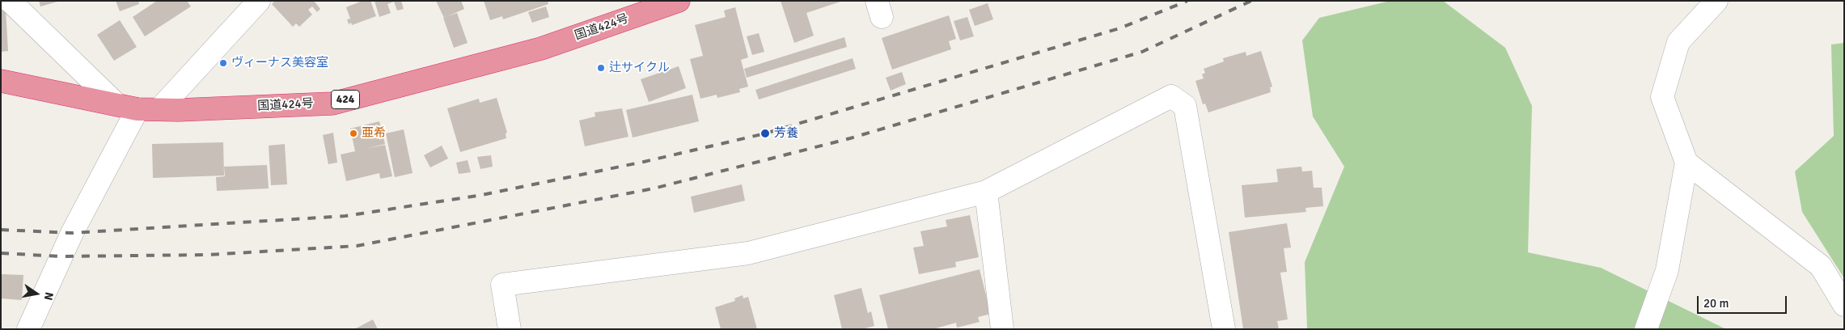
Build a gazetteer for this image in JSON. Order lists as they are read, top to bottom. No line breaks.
{"streets":{"highway":["国道424号","424"]},"places":["ヴィーナス美容室","辻サイクル","亜希","芳養"],"scale_bar":"20 m","north":"right"}
